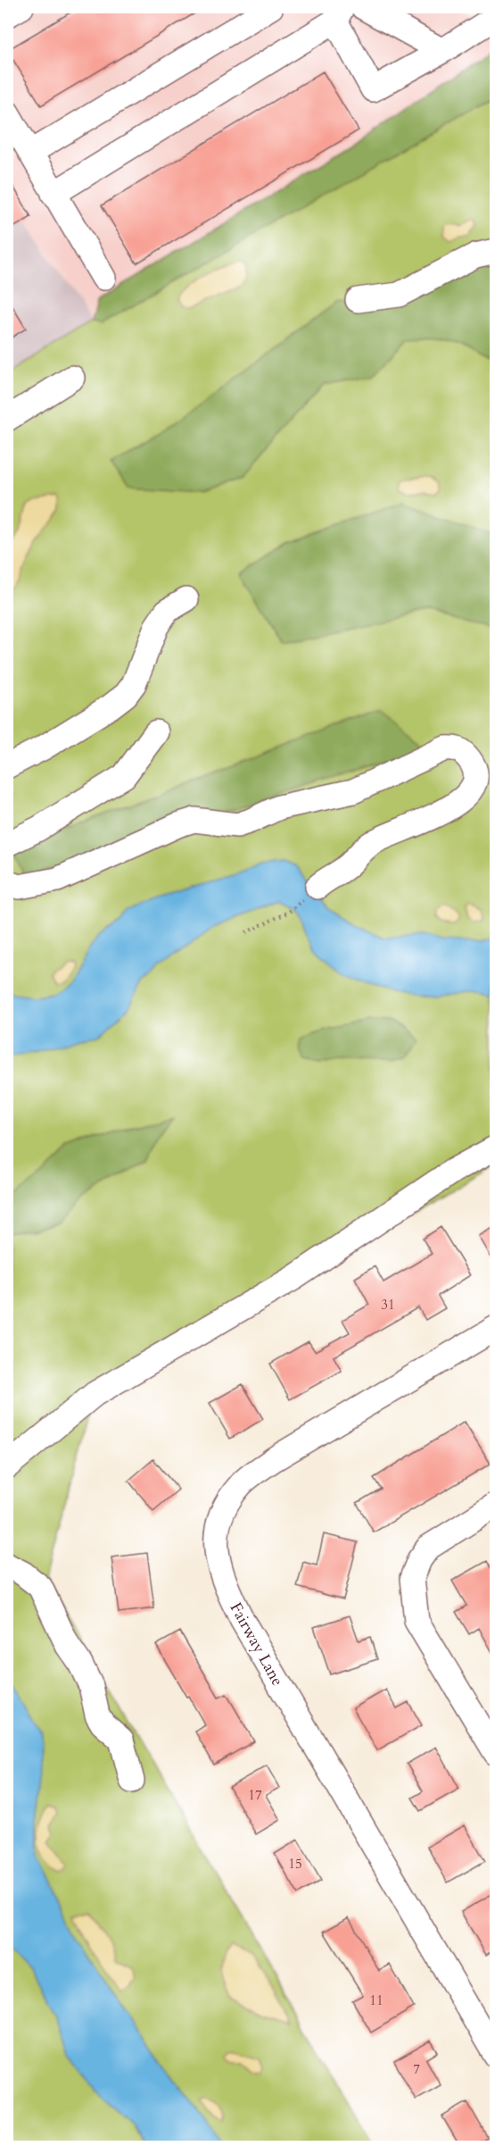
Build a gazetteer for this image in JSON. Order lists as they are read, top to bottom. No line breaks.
{"streets":{"street":["Fairway Lane"]},"house_numbers":["31","17","15","11","7"]}
